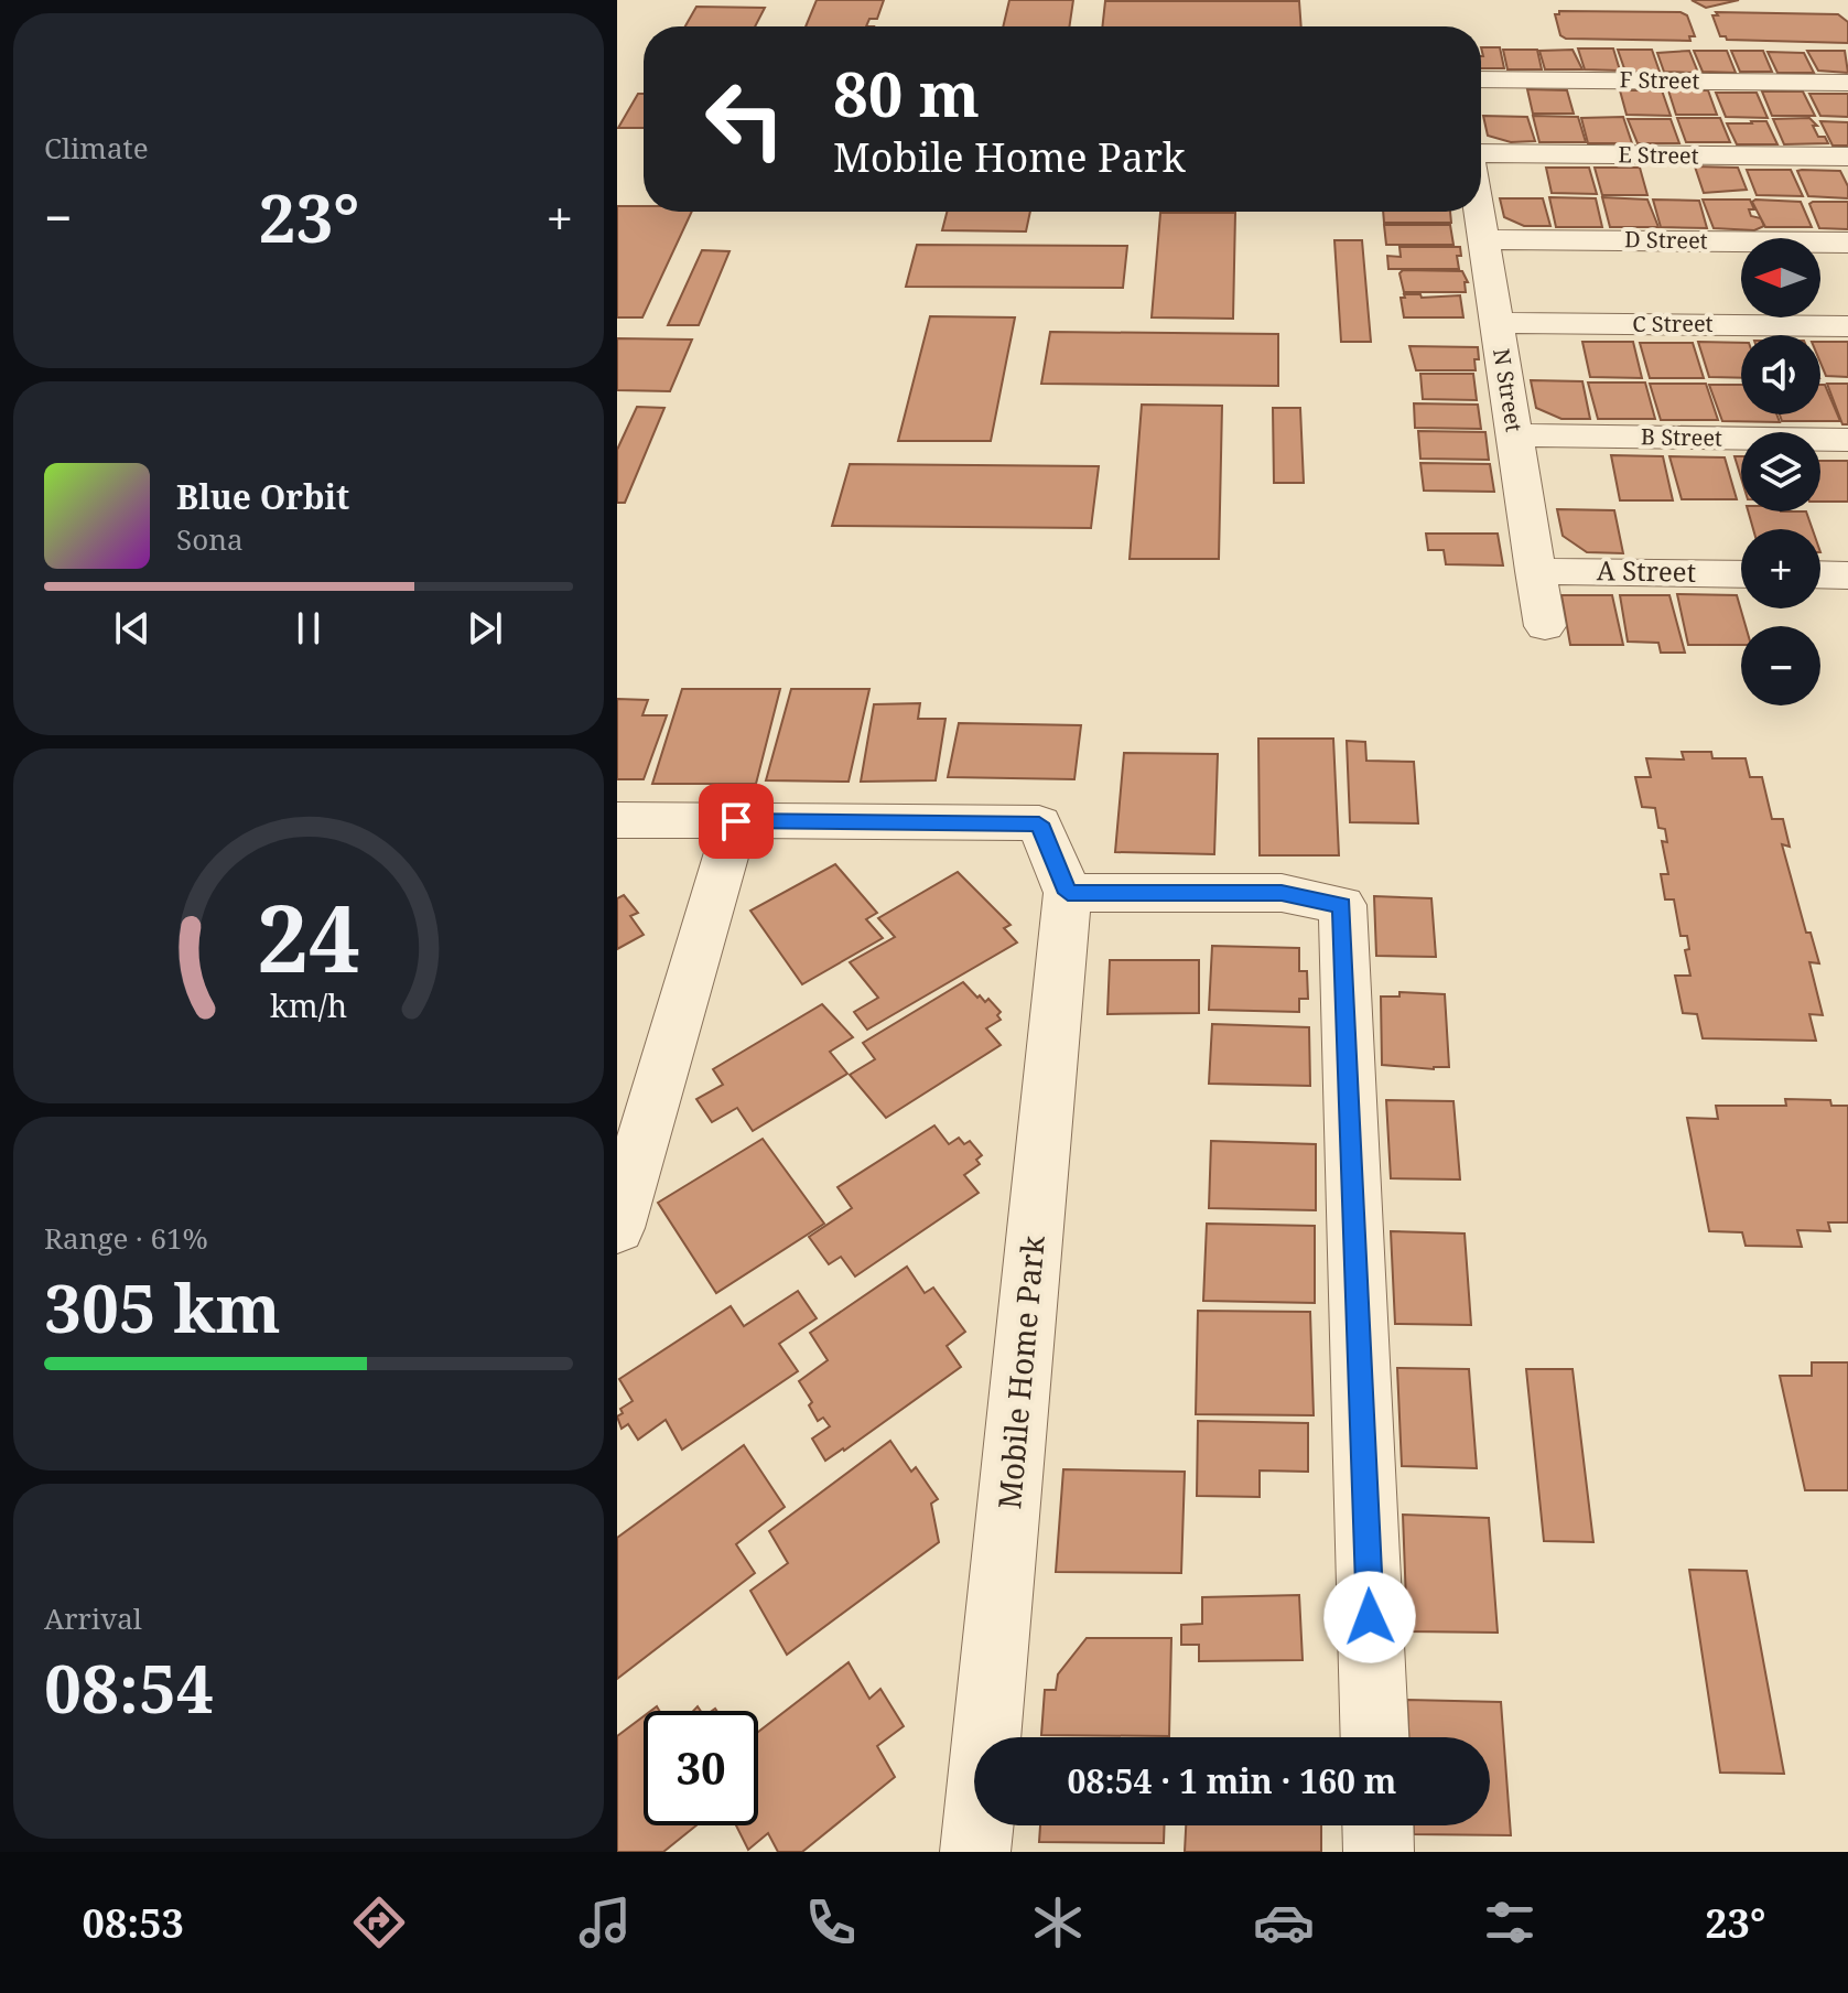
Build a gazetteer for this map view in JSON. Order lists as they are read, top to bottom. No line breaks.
{"streets":{"street":["F Street","E Street","D Street","C Street","N Street","B Street","A Street","Mobile Home Park"]},"crossings":[["D Street","N Street"],["C Street","N Street"],["N Street","B Street"],["N Street","A Street"]],"north":"left","page":{"tile":["Climate",["Range · 61%","305 km"],["Arrival","08:54"]],"turn":["80 m","Mobile Home Park"],"heat":["−","23°","+"],"map_buttons":["+","−"],"song":["Blue Orbit","Sona"],"limit":"30","trip":"08:54 · 1 min · 160 m","tabs":["08:53","23°"],"gauge":["24","km/h"]}}
